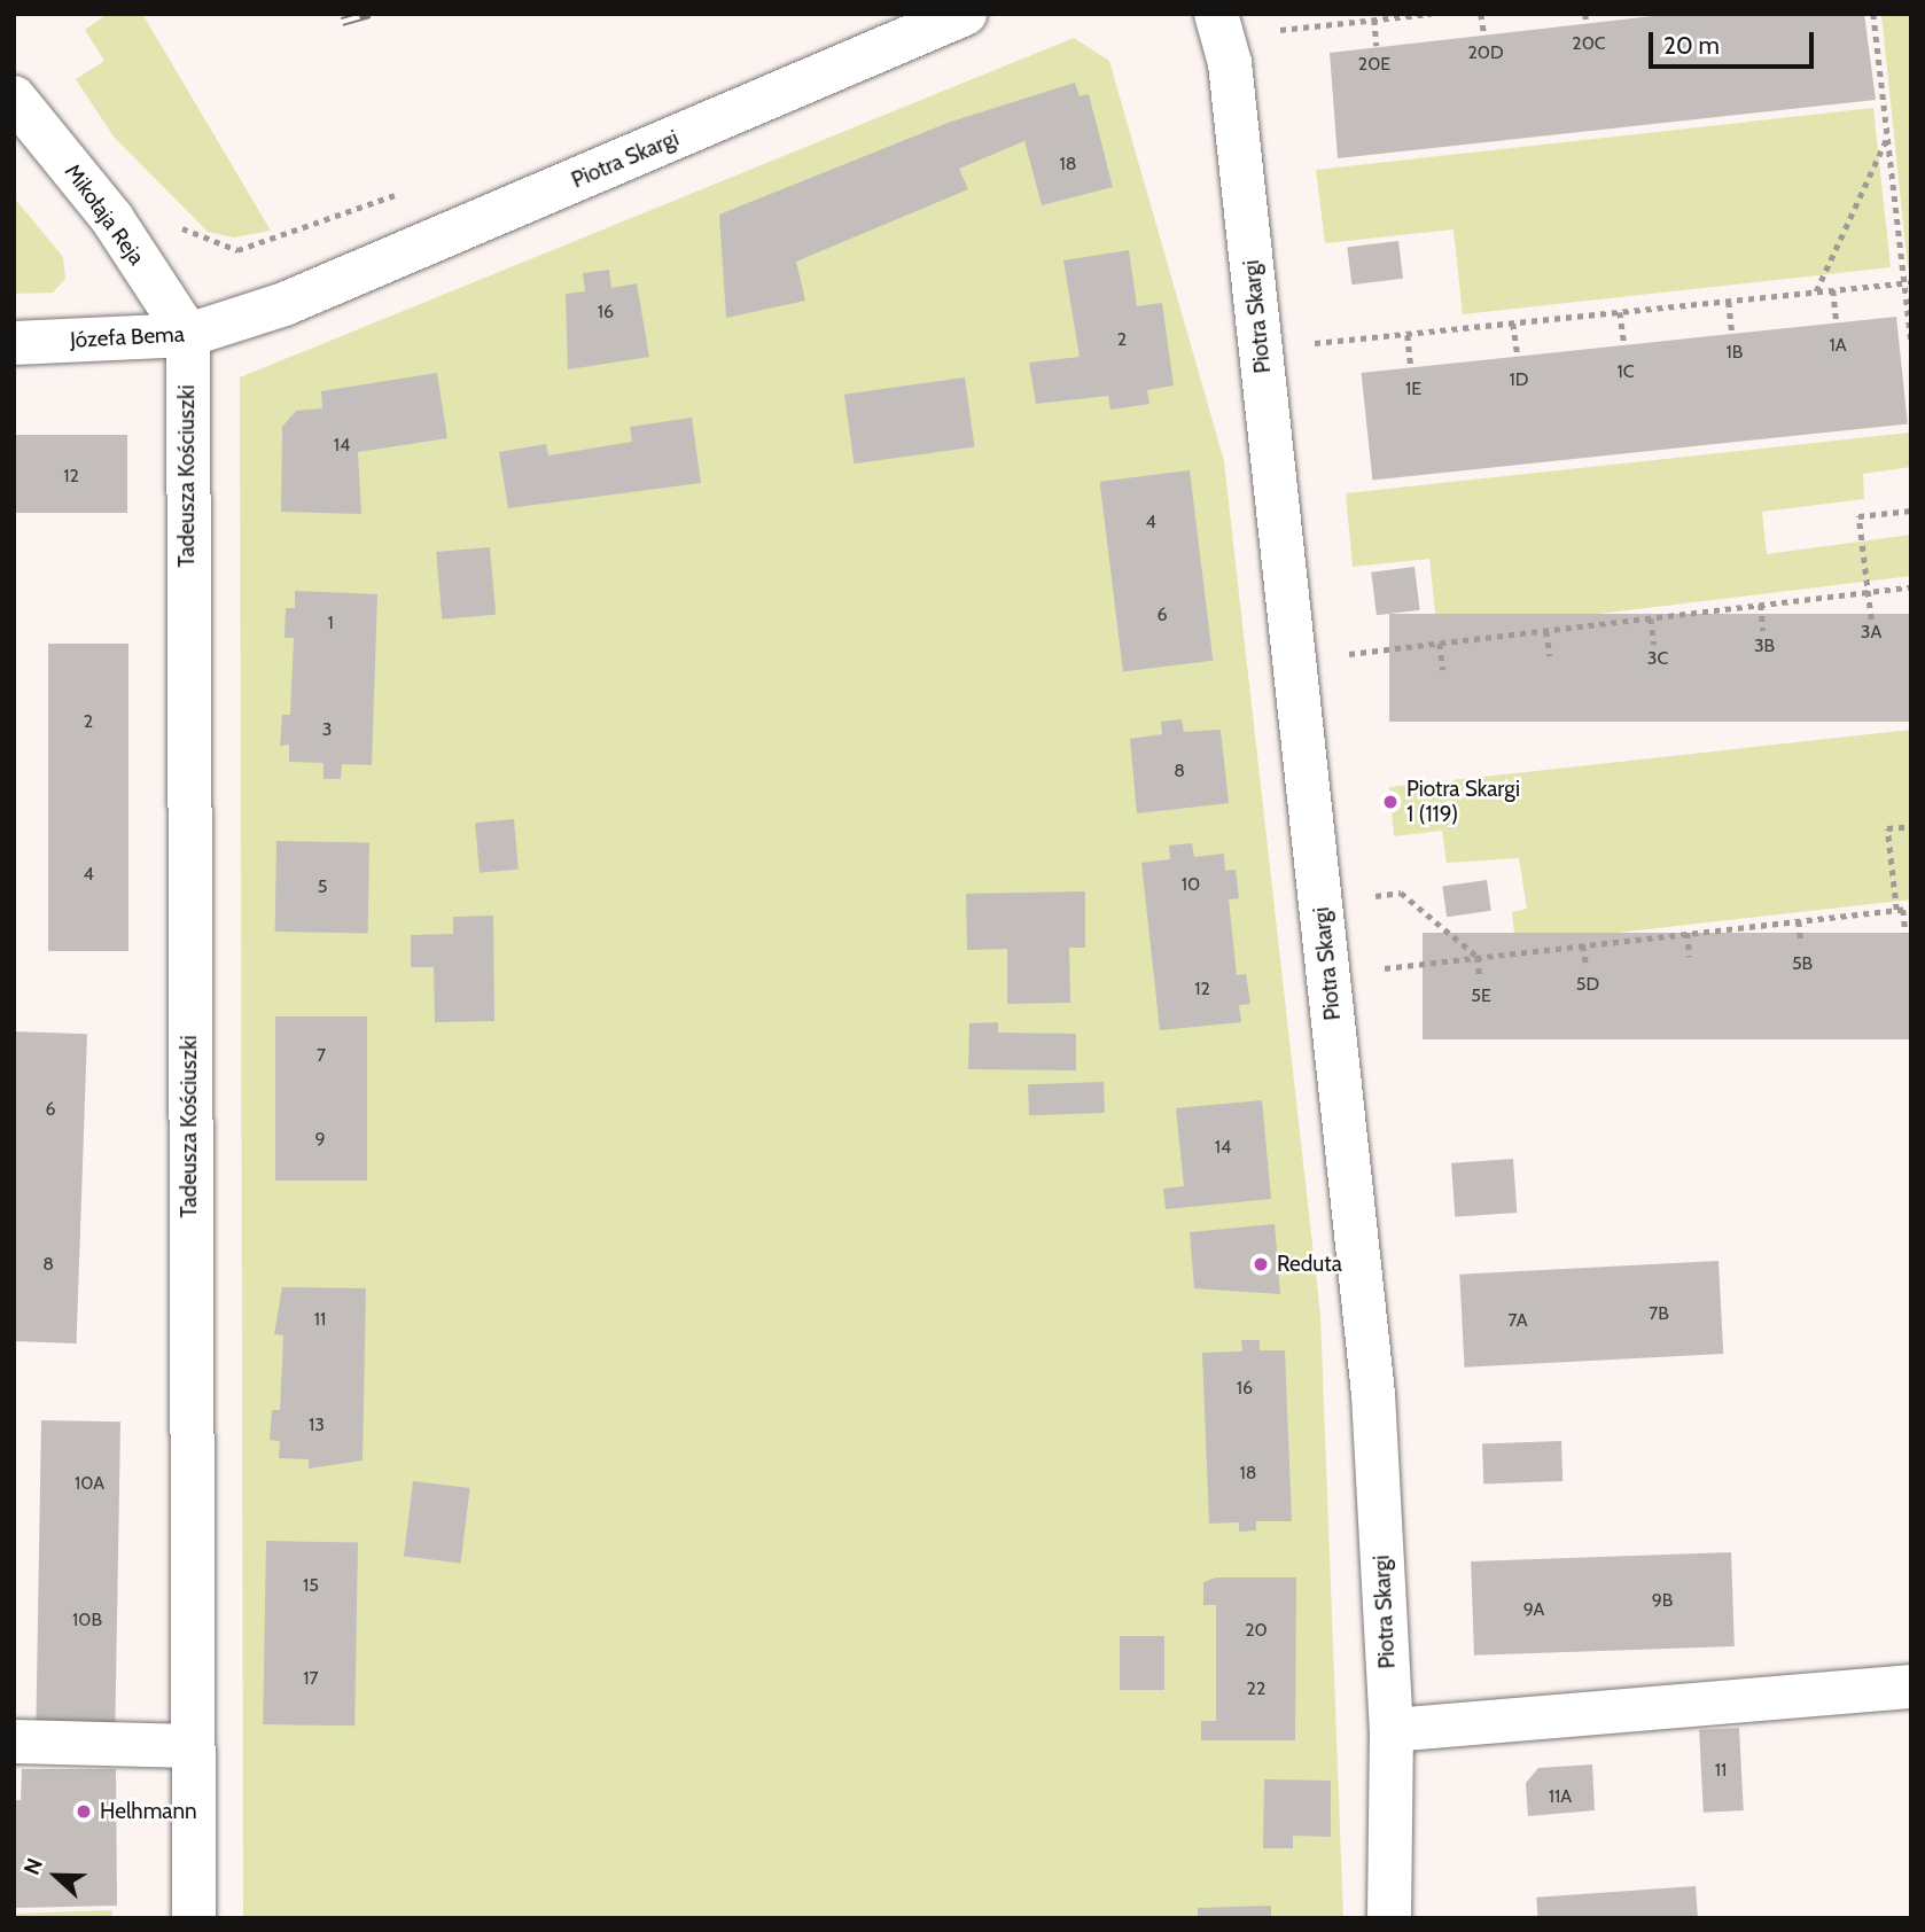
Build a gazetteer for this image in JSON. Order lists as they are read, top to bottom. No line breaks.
{"streets":{"street":["Piotra Skargi","Mikołaja Reja","Józefa Bema","Tadeusza Kościuszki"]},"crossings":[["Piotra Skargi","Józefa Bema"],["Mikołaja Reja","Józefa Bema"],["Mikołaja Reja","Tadeusza Kościuszki"],["Józefa Bema","Tadeusza Kościuszki"]],"places":["Piotra Skargi 1 (119)","Reduta","Helhmann"],"house_numbers":["20C","20D","20E","18","16","2","1A","1B","1C","1D","1E","14","12","4","6","1","3A","3B","3C","2","3","8","4","10","5","5B","5D","12","5E","7","6","9","14","8","7B","11","7A","16","13","18","10A","15","9B","9A","10B","20","17","22","11","11A"],"scale_bar":"20 m","north":"left"}
